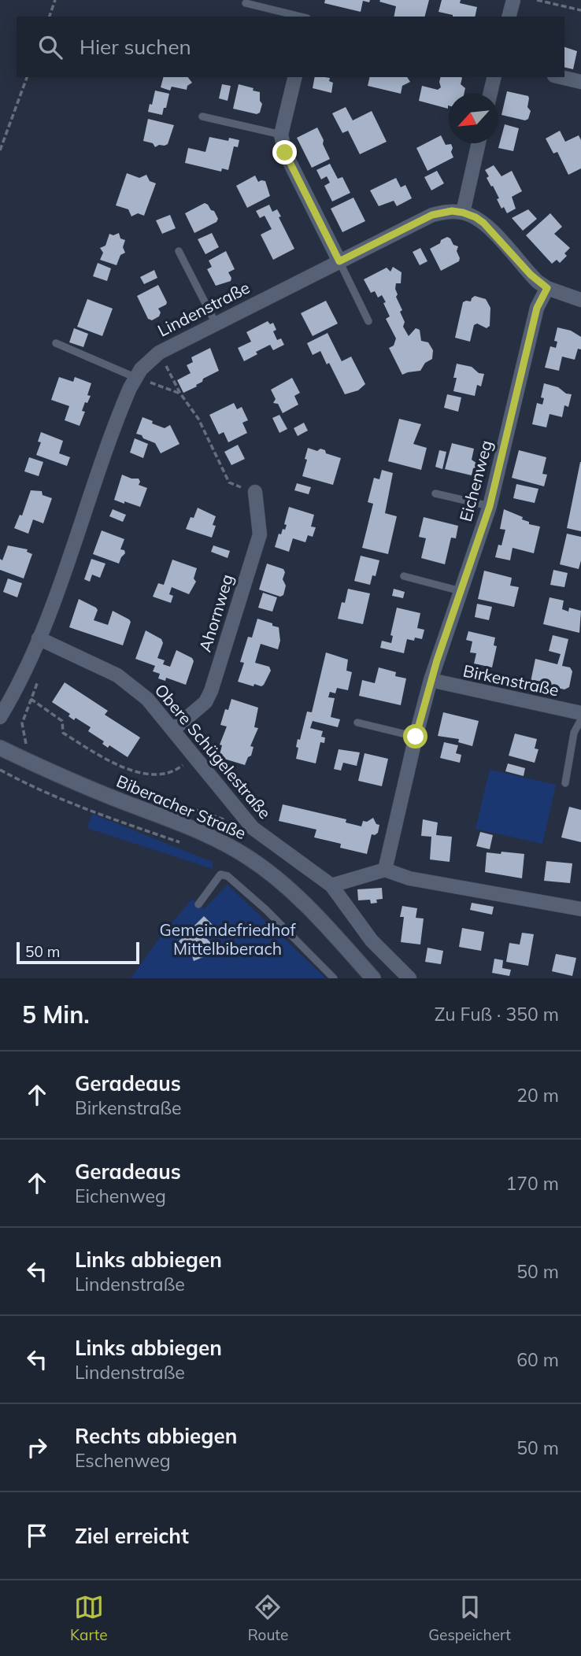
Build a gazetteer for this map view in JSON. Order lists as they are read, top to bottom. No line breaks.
{"streets":{"street":["Lindenstraße","Eichenweg","Ahornweg","Birkenstraße","Obere Schügelestraße","Biberacher Straße"]},"crossings":[["Lindenstraße","Obere Schügelestraße"],["Eichenweg","Birkenstraße"],["Ahornweg","Obere Schügelestraße"]],"parks":["Gemeindefriedhof Mittelbiberach"],"scale_bar":"50 m","north":"bottom left","page":{"search":"Hier suchen","scale":"50 m","heading":["5 Min.","Zu Fuß · 350 m"],"list":[["Geradeaus","Birkenstraße","20 m"],["Geradeaus","Eichenweg","170 m"],["Links abbiegen","Lindenstraße","50 m"],["Links abbiegen","Lindenstraße","60 m"],["Rechts abbiegen","Eschenweg","50 m"],"Ziel erreicht"],"nav":["Karte","Route","Gespeichert"]}}
